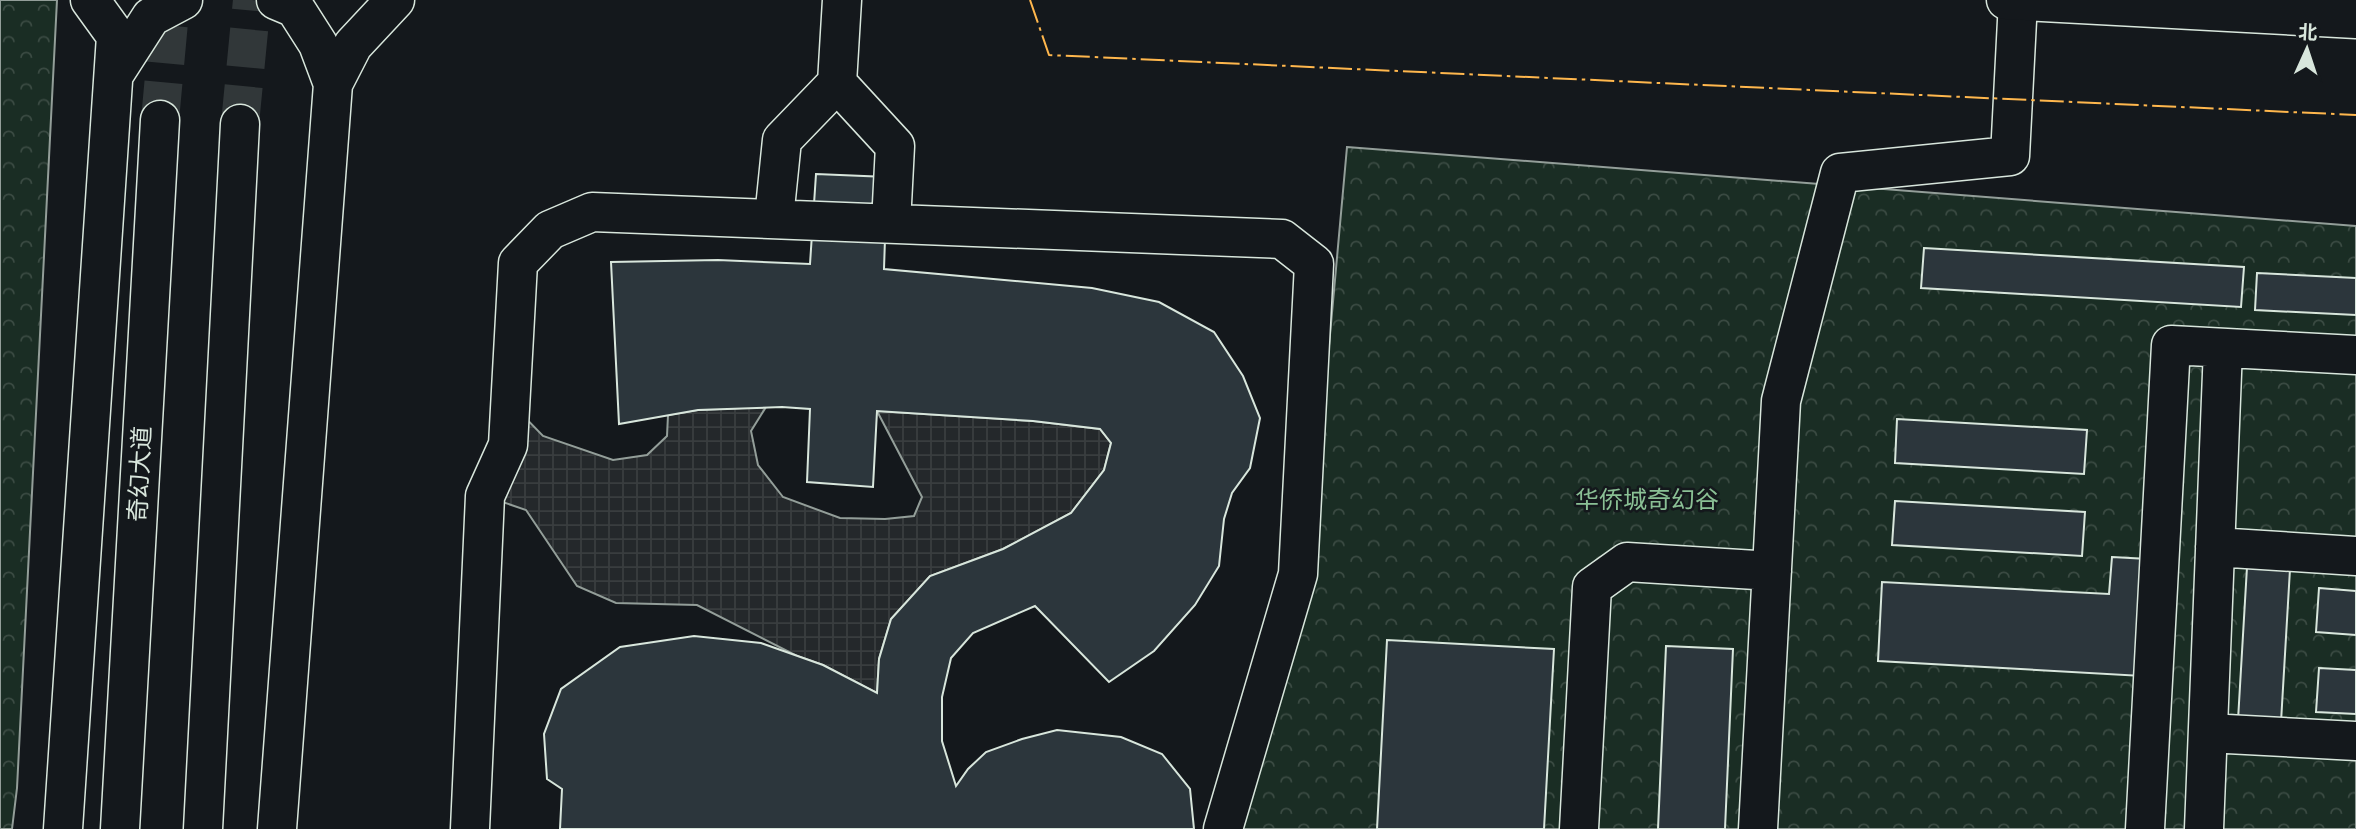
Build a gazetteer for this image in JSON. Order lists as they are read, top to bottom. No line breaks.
{"streets":{"street":["奇幻大道"]},"parks":["华侨城奇幻谷"],"north":"top"}
